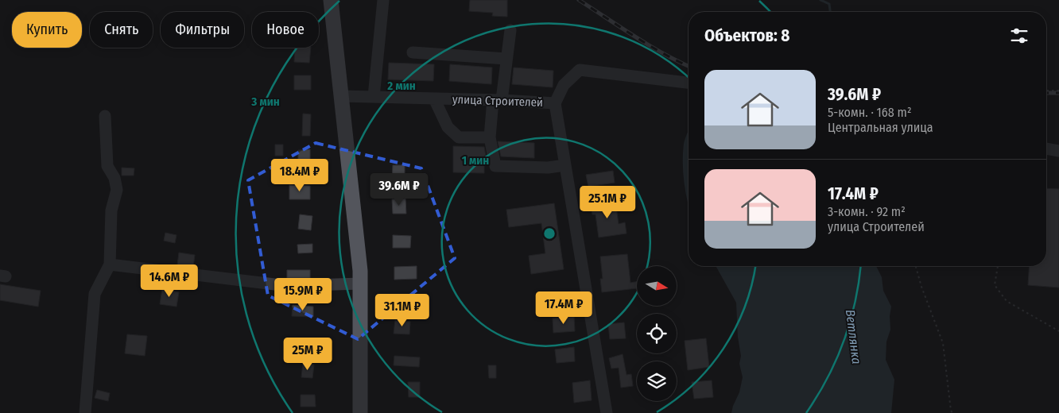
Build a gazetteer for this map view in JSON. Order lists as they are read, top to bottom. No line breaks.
{"streets":{"street":["улица Строителей"]},"water":["Ветлянка"],"north":"right","page":{"chip":["Купить","Снять","Фильтры","Новое"],"heading":"Объектов: 8","list":[{"name":"39.6M ₽","note":"5-комн. · 168 m² · Центральная улица"},{"name":"17.4M ₽","note":"3-комн. · 92 m² · улица Строителей"}],"price":["18.4M ₽","39.6M ₽","25.1M ₽","14.6M ₽","15.9M ₽","17.4M ₽","31.1M ₽","25M ₽"]},"rings":["2 мин","3 мин","1 мин"]}
